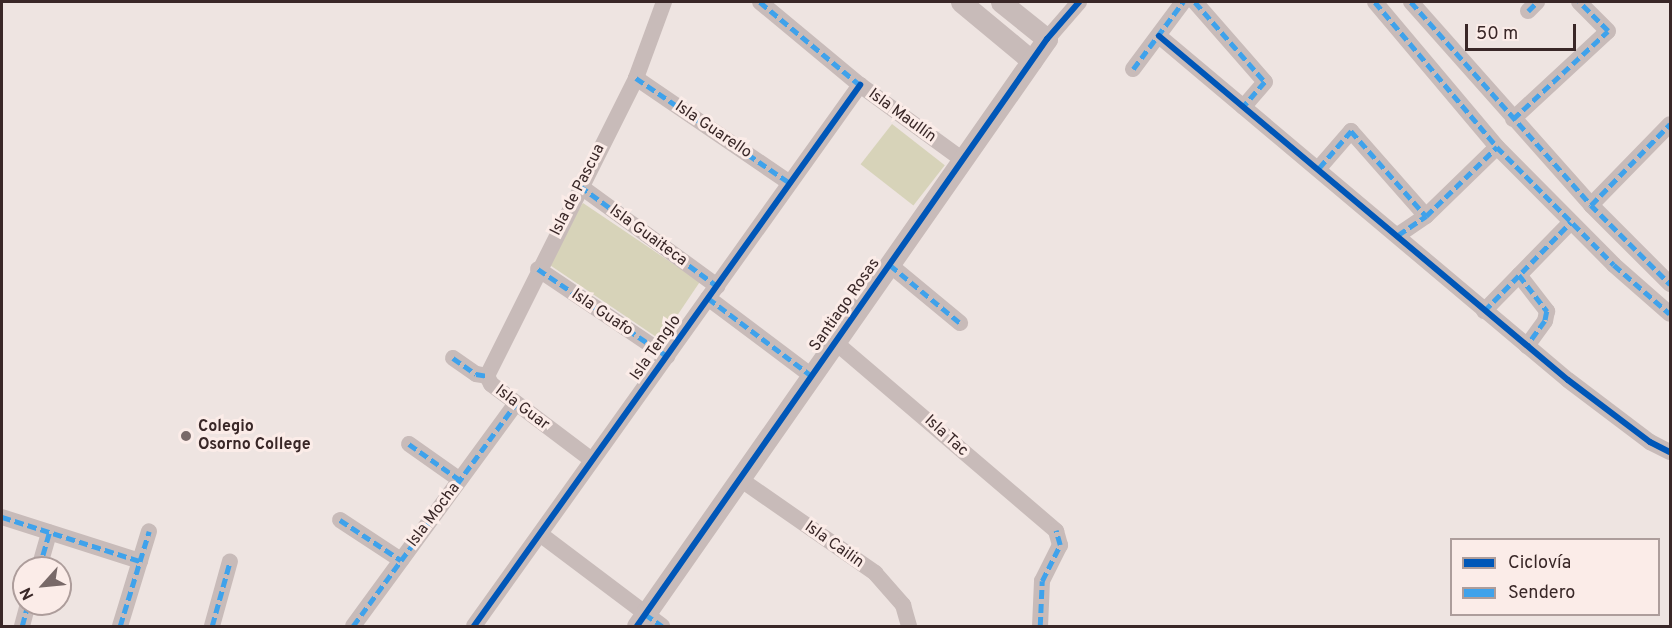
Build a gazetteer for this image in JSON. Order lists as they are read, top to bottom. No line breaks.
{"streets":{"street":["Isla Maullín","Isla Guarello","Isla de Pascua","Isla Guaiteca","Santiago Rosas","Isla Guafo","Isla Tenglo","Isla Guar","Isla Tac","Isla Mocha","Isla Cailin"]},"crossings":[["Isla Maullín","Santiago Rosas"],["Isla Maullín","Isla Tenglo"],["Isla Guarello","Isla de Pascua"],["Isla Guarello","Isla Tenglo"],["Isla de Pascua","Isla Guaiteca"],["Isla de Pascua","Isla Guafo"],["Isla de Pascua","Isla Guar"],["Isla Guaiteca","Santiago Rosas"],["Isla Guaiteca","Isla Tenglo"],["Santiago Rosas","Isla Tac"],["Santiago Rosas","Isla Cailin"],["Isla Guafo","Isla Tenglo"],["Isla Tenglo","Isla Guar"],["Isla Guar","Isla Mocha"]],"places":["Colegio Osorno College"],"legend":["Ciclovía","Sendero"],"scale_bar":"50 m","north":"bottom left"}
